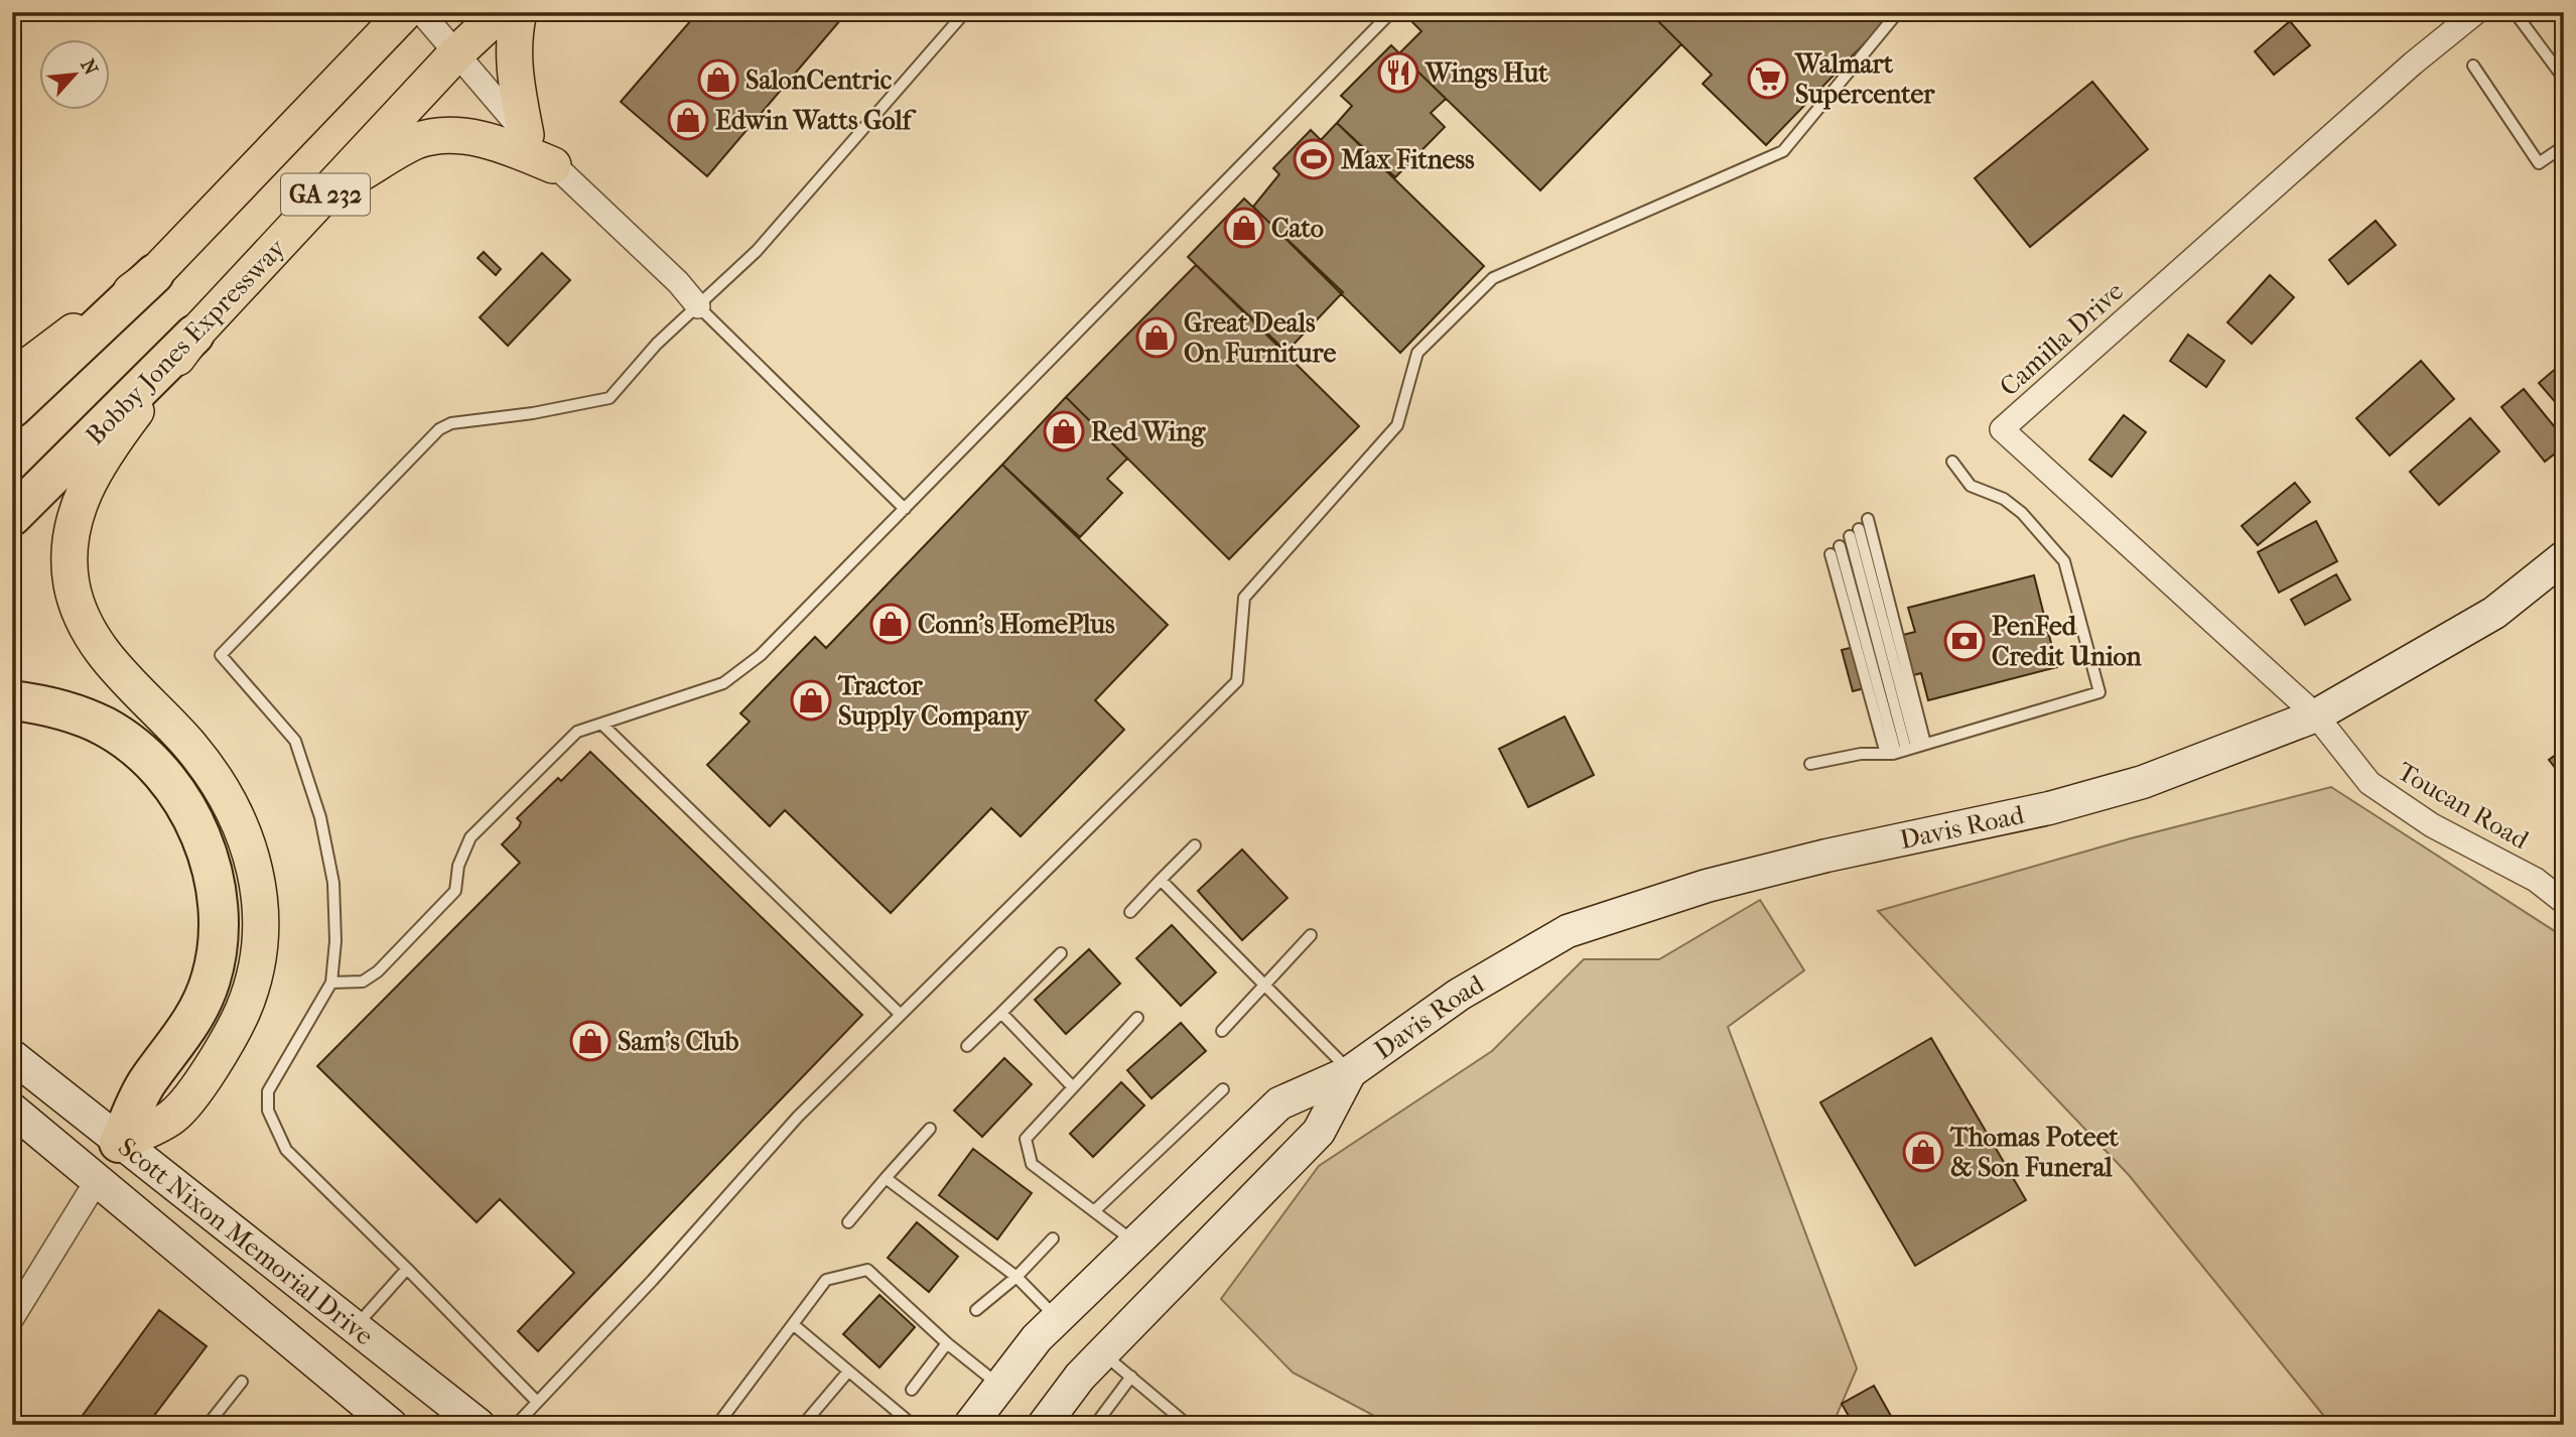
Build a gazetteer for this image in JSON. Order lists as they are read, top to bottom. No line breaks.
{"streets":{"highway":["GA 232","Bobby Jones Expressway"],"main road":["Davis Road","Scott Nixon Memorial Drive"],"street":["Camilla Drive","Toucan Road"]},"crossings":[["Camilla Drive","Toucan Road"],["Camilla Drive","Davis Road"],["Toucan Road","Davis Road"]],"places":{"restaurant":["Wings Hut"],"supermarket":["Walmart Supercenter"],"shop":["SalonCentric","Edwin Watts Golf","Cato","Great Deals On Furniture","Red Wing","Conn's HomePlus","Tractor Supply Company","Sam's Club","Thomas Poteet & Son Funeral"],"sports":["Max Fitness"],"bank":["PenFed Credit Union"]},"north":"top right"}
